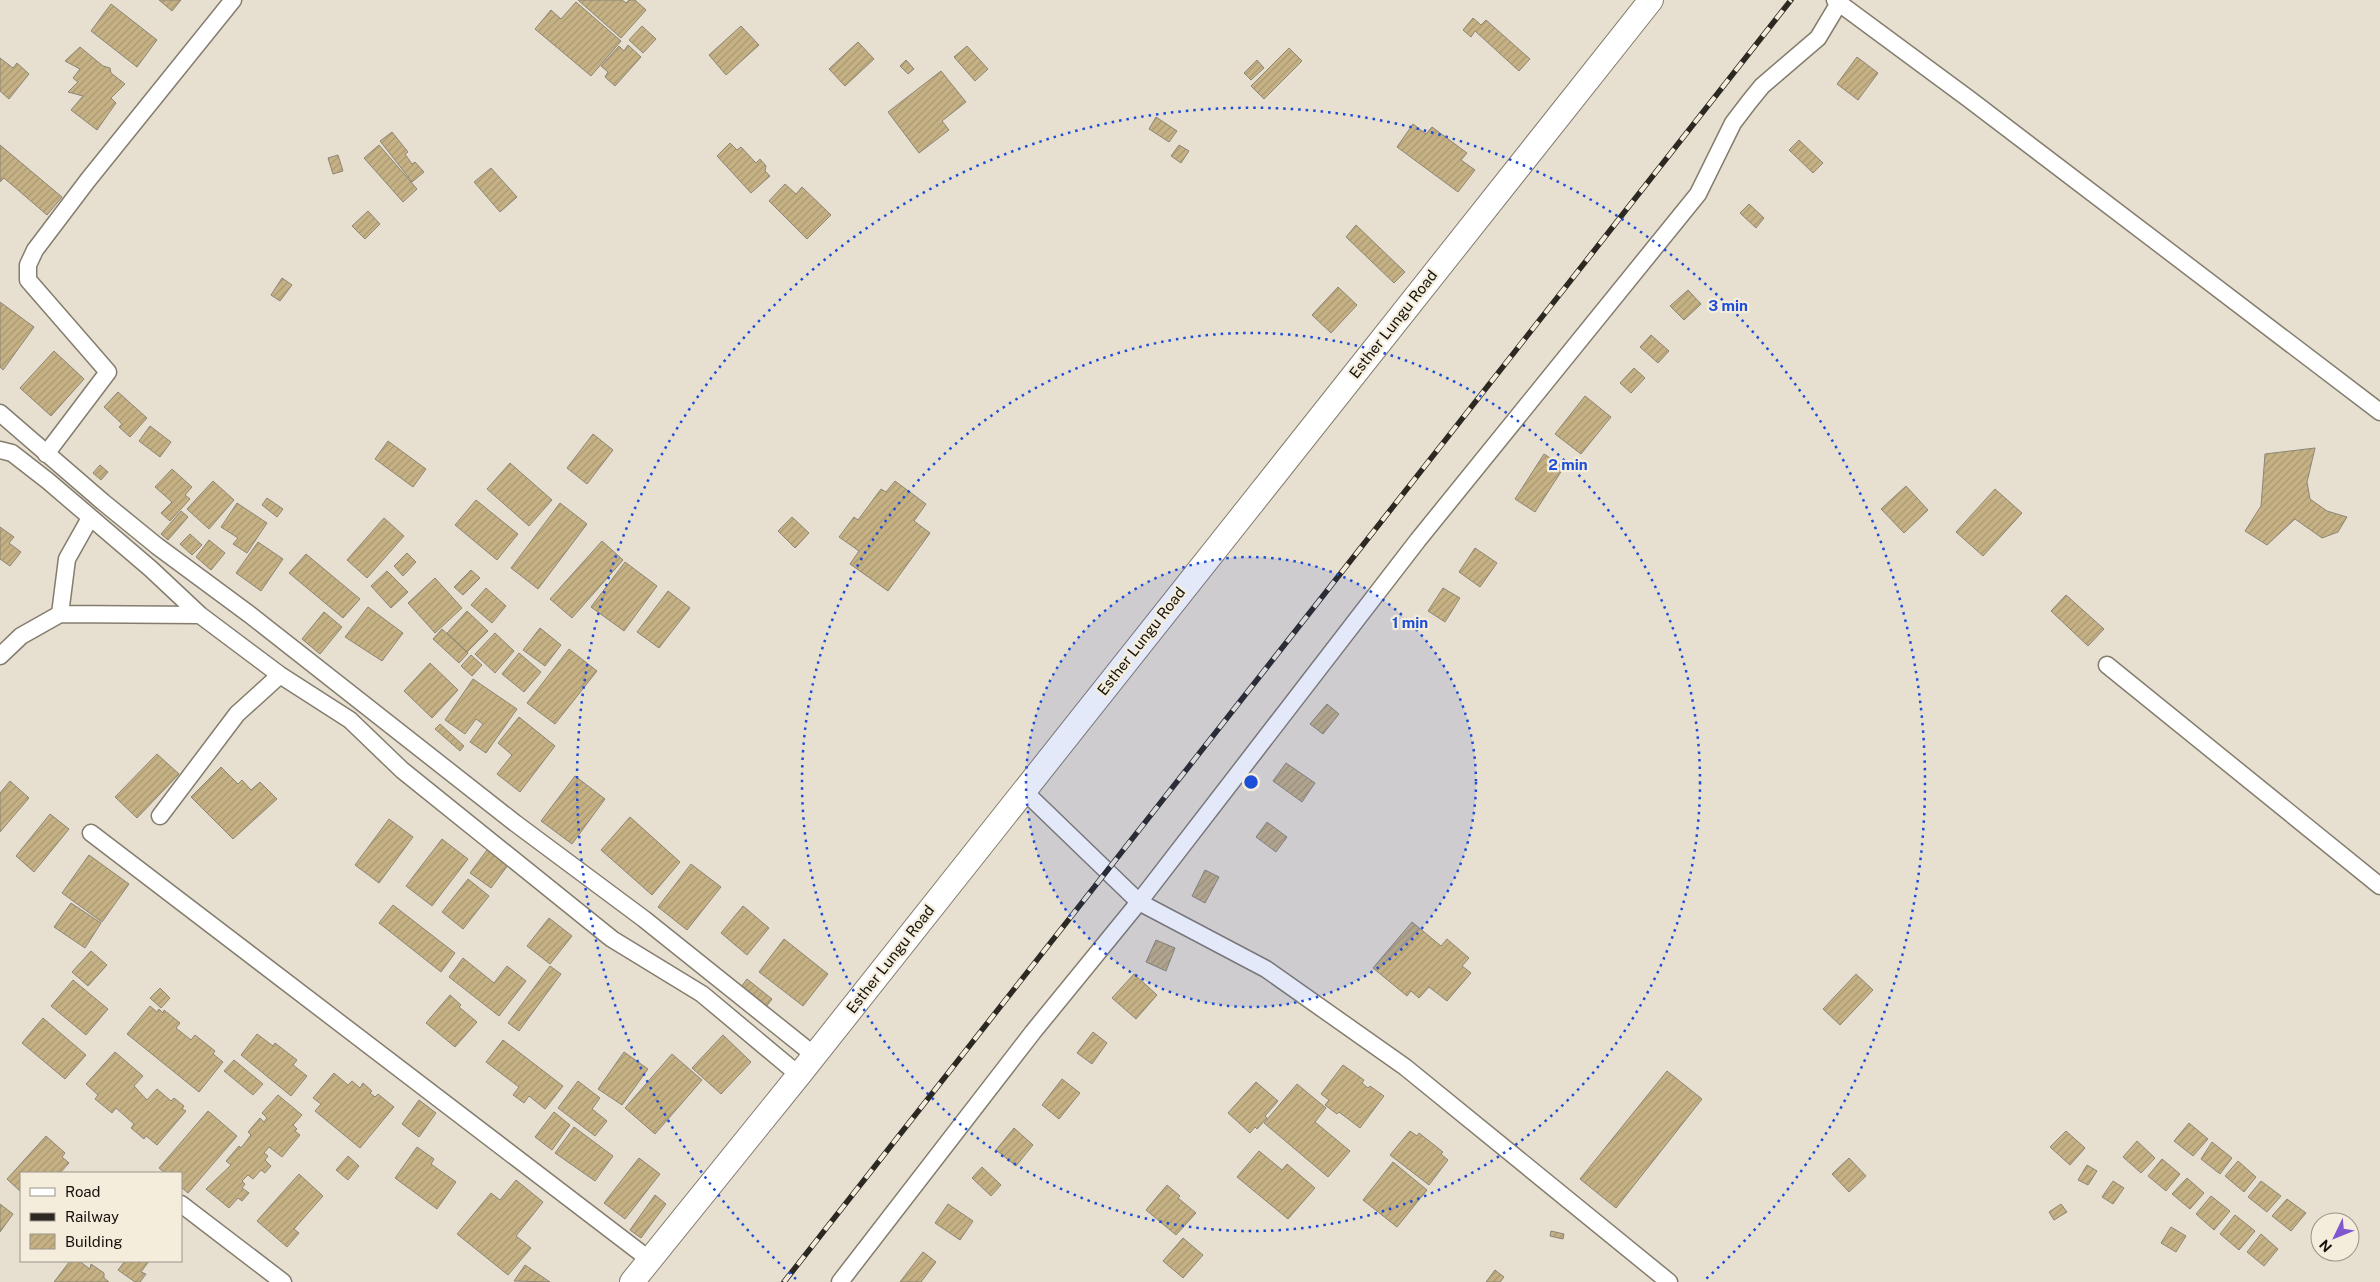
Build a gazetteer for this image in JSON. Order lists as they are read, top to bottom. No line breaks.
{"streets":{"street":["Esther Lungu Road"]},"legend":["Road","Railway","Building"],"north":"bottom left","rings":["3 min","2 min","1 min"]}
